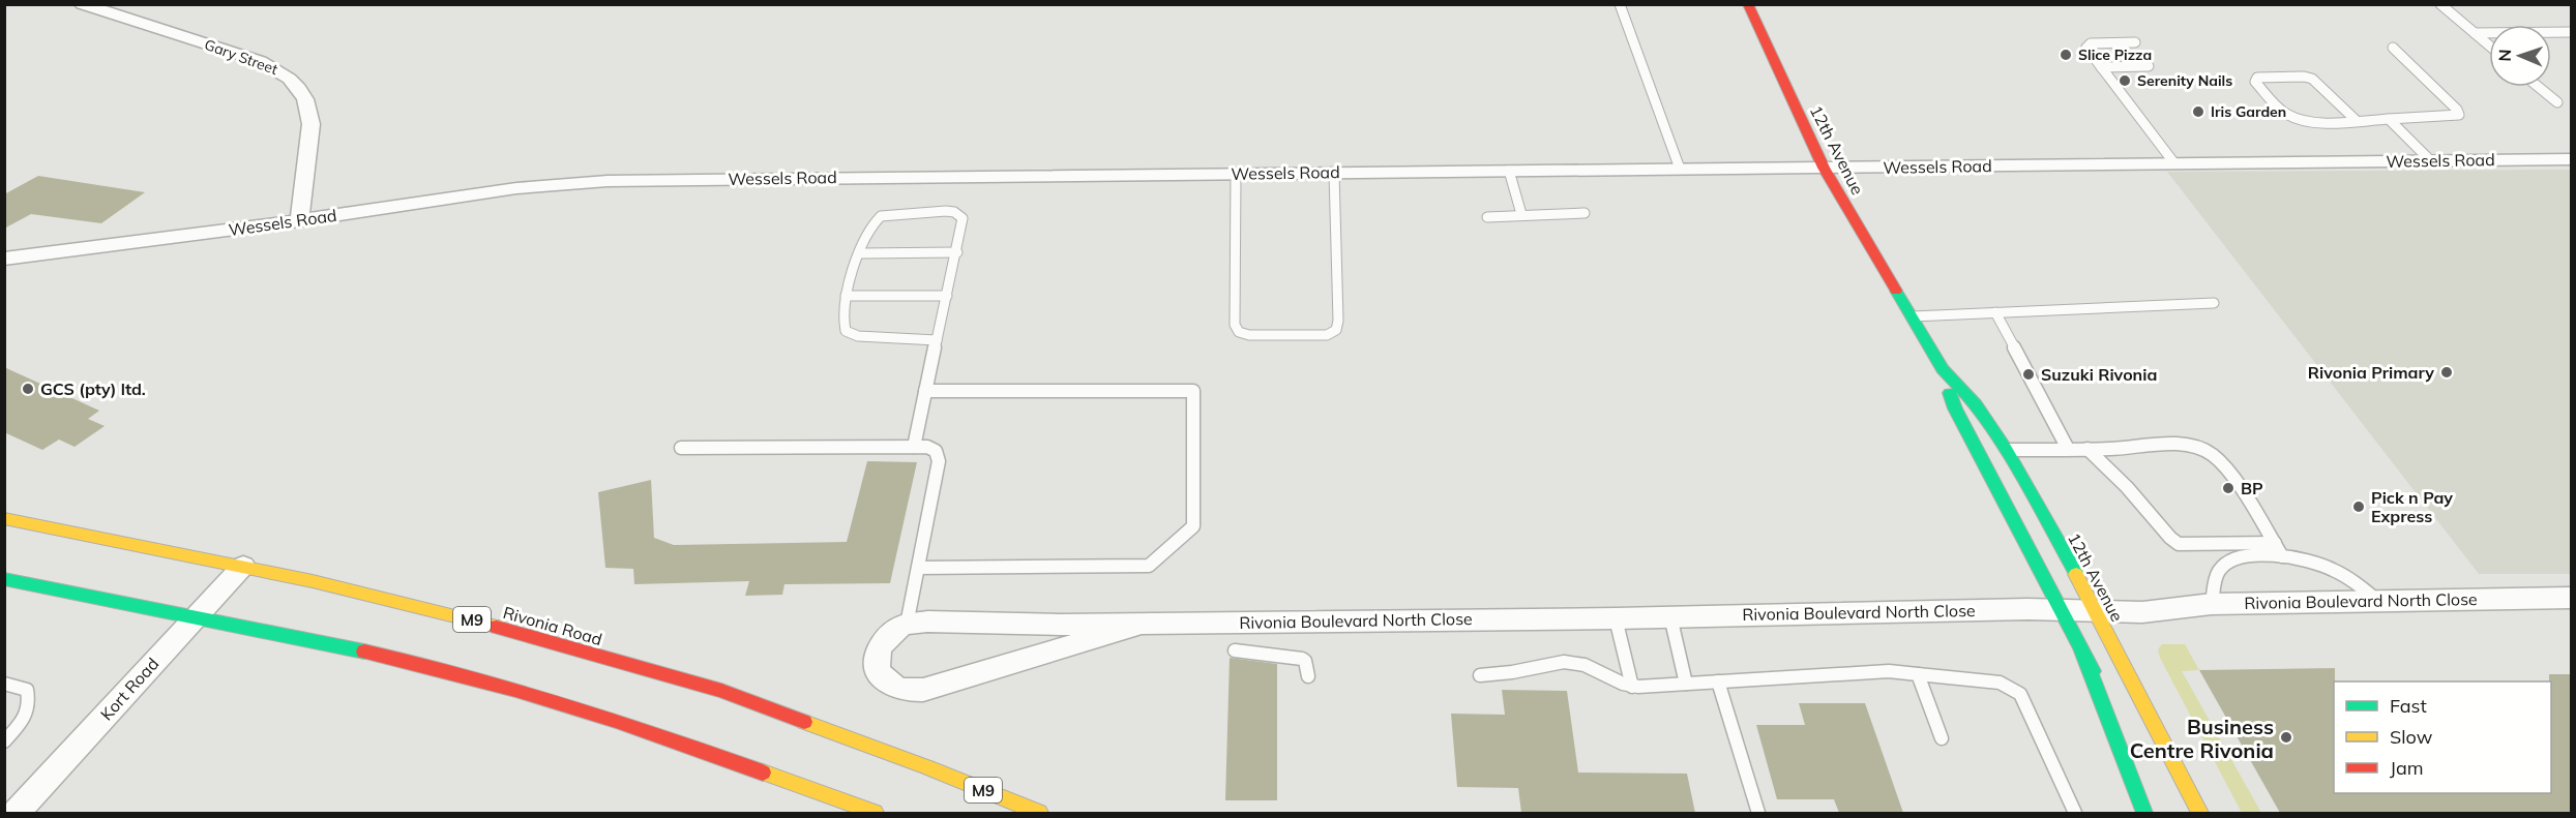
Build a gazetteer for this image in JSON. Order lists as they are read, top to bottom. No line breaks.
{"streets":{"main road":["12th Avenue","M9","Rivonia Road"],"street":["Gary Street","Wessels Road","Rivonia Boulevard North Close","Kort Road"]},"crossings":[["Gary Street","Wessels Road"],["12th Avenue","Wessels Road"],["12th Avenue","Rivonia Boulevard North Close"],["Rivonia Road","Kort Road"]],"places":["Slice Pizza","Serenity Nails","Iris Garden","Rivonia Primary","Suzuki Rivonia","GCS (pty) ltd.","BP","Pick n Pay Express","Business Centre Rivonia"],"legend":["Fast","Slow","Jam"],"north":"left"}
